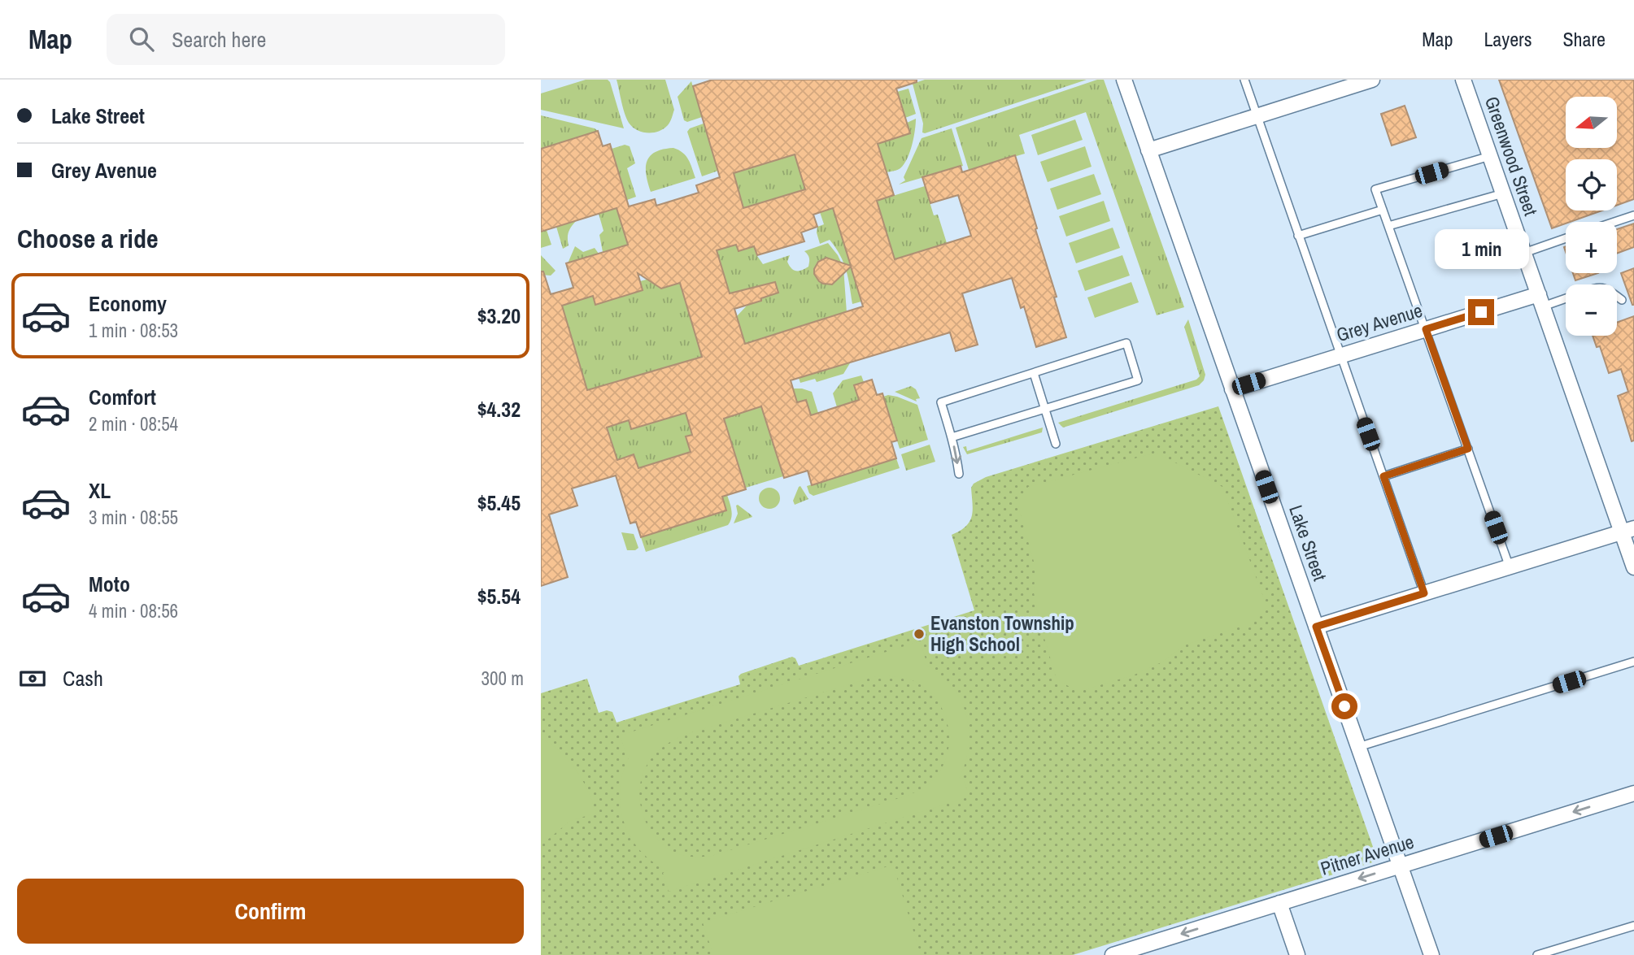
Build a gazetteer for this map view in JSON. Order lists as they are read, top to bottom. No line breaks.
{"streets":{"street":["Greenwood Street","Grey Avenue","Lake Street","Pitner Avenue"]},"crossings":[["Greenwood Street","Grey Avenue"],["Grey Avenue","Lake Street"],["Lake Street","Pitner Avenue"]],"one_way":["Pitner Avenue"],"places":["Evanston Township High School"],"north":"left","page":{"header":"Map","search":"Search here","nav":["Map","Layers","Share"],"banner":["Lake Street","Grey Avenue"],"map_buttons":["+","−"],"heading":"Choose a ride","bubble":"1 min","list":[{"name":"Economy","note":"1 min · 08:53","value":"$3.20"},{"name":"Comfort","note":"2 min · 08:54","value":"$4.32"},{"name":"XL","note":"3 min · 08:55","value":"$5.45"},{"name":"Moto","note":"4 min · 08:56","value":"$5.54"}],"pay":["Cash","300 m"],"buttons":"Confirm"}}
